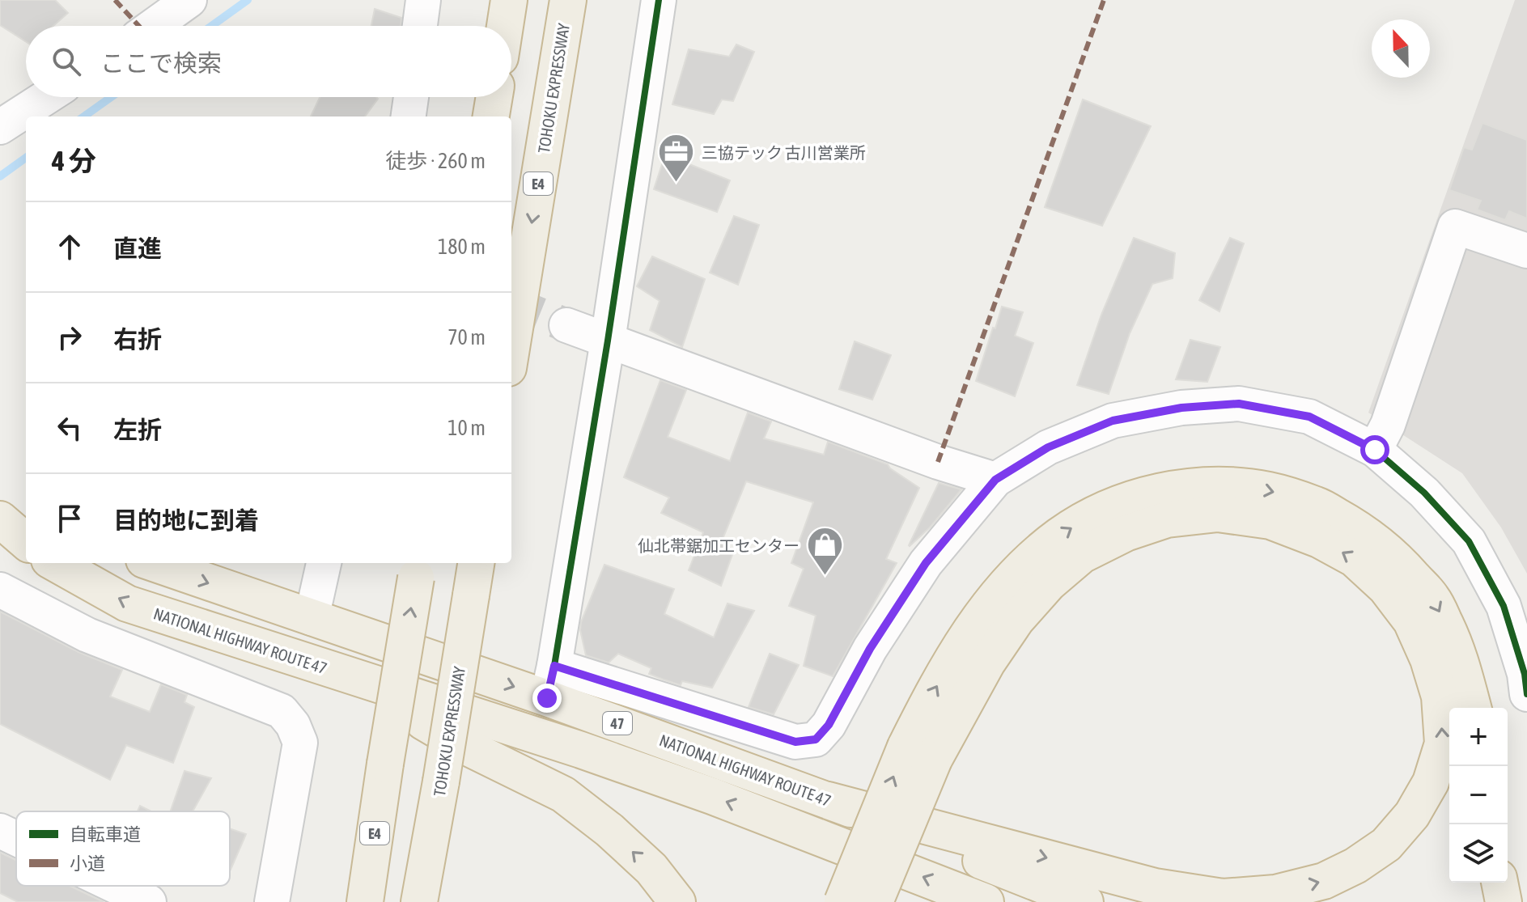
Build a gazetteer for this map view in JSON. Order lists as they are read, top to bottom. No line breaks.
{"streets":{"highway":["TOHOKU EXPRESSWAY","E4","NATIONAL HIGHWAY ROUTE 47","47"]},"one_way":["TOHOKU EXPRESSWAY"],"places":{"office":["三協テック 古川営業所"],"shop":["仙北帯鋸加工センター"]},"legend":["自転車道","小道"],"north":"top","page":{"search":"ここで検索","heading":["4 分","徒歩 · 260 m"],"list":[["直進","180 m"],["右折","70 m"],["左折","10 m"],"目的地に到着"],"map_buttons":["+","−"]}}
